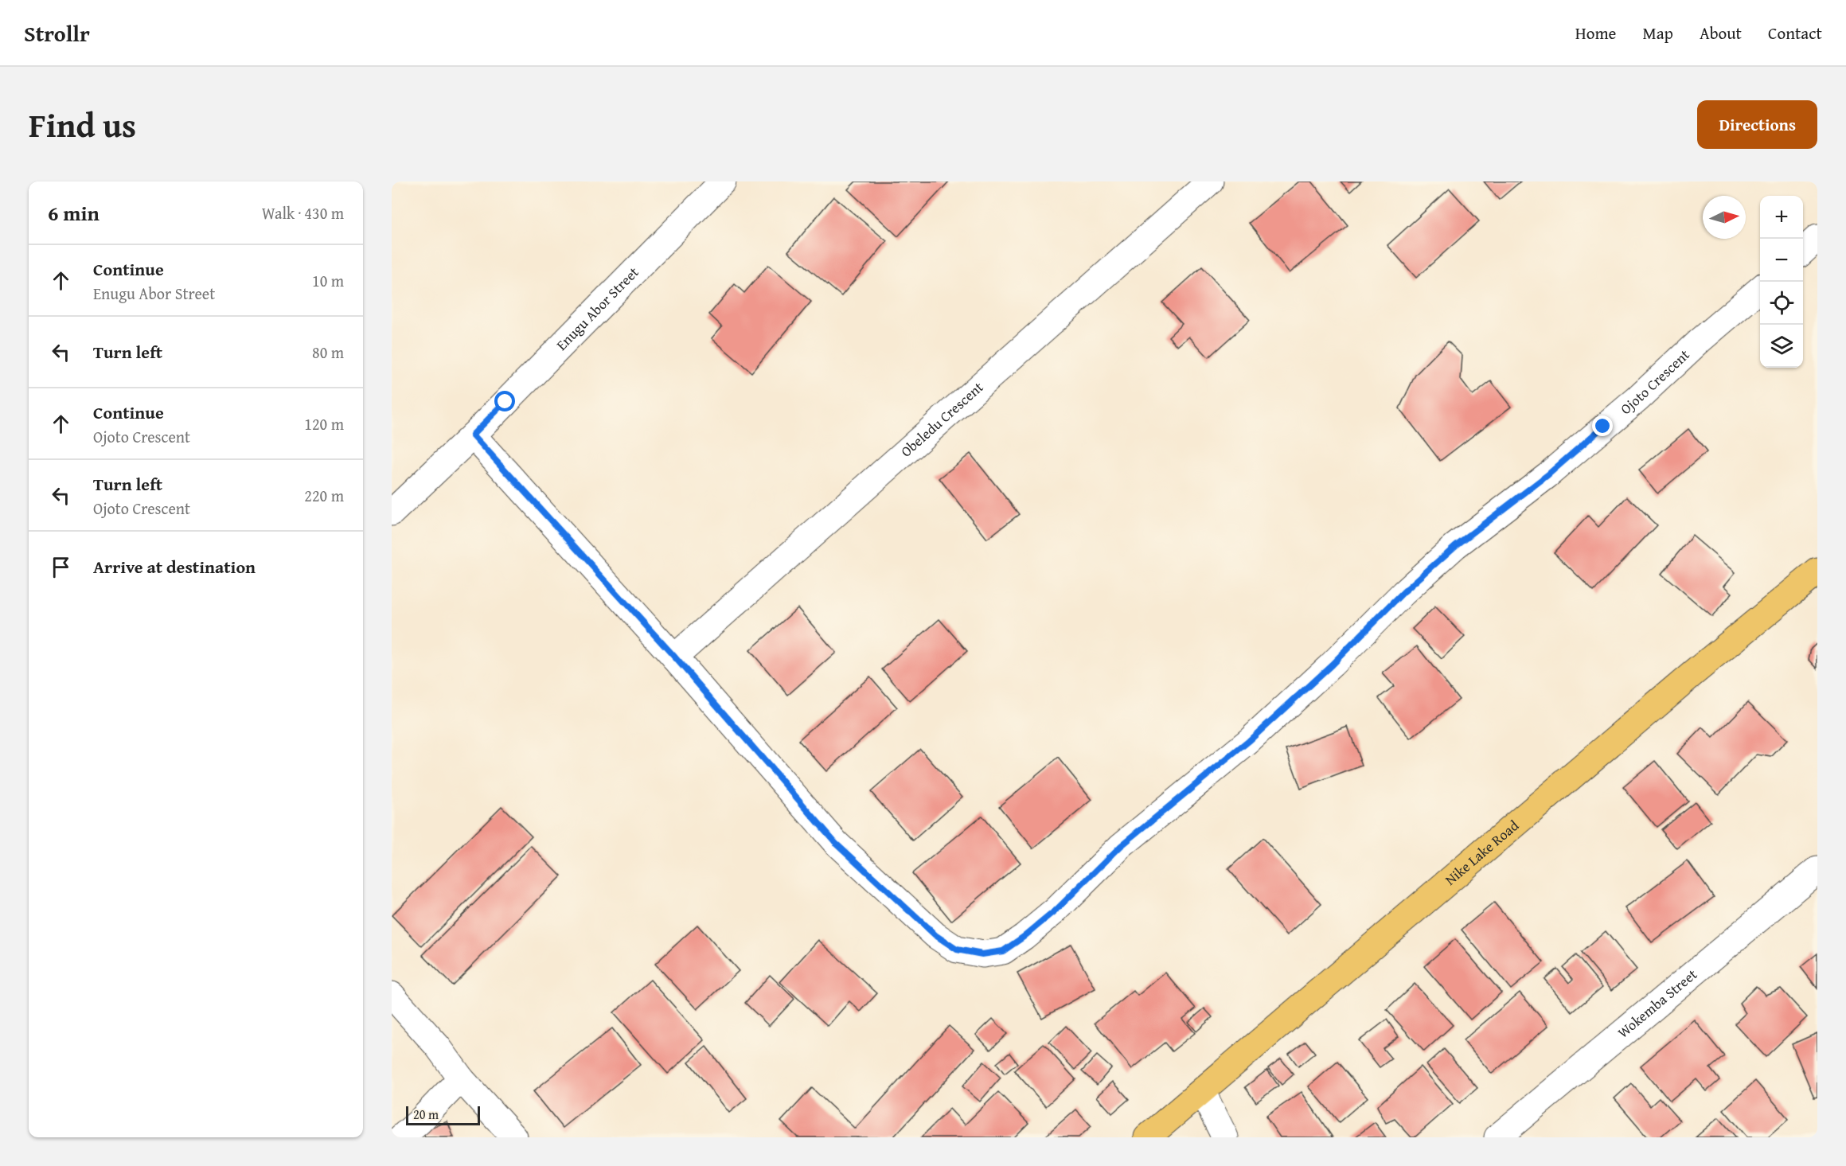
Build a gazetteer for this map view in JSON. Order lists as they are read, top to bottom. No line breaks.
{"streets":{"main road":["Nike Lake Road"],"street":["Enugu Abor Street","Ojoto Crescent","Obeledu Crescent","Wokemba Street"]},"crossings":[["Enugu Abor Street","Ojoto Crescent"],["Ojoto Crescent","Obeledu Crescent"]],"scale_bar":"20 m","north":"right","page":{"header":"Strollr","nav":["Home","Map","About","Contact"],"title":"Find us","buttons":"Directions","heading":["6 min","Walk · 430 m"],"map_buttons":["+","−"],"list":[["Continue","Enugu Abor Street","10 m"],["Turn left","80 m"],["Continue","Ojoto Crescent","120 m"],["Turn left","Ojoto Crescent","220 m"],"Arrive at destination"],"scale":"20 m"}}
